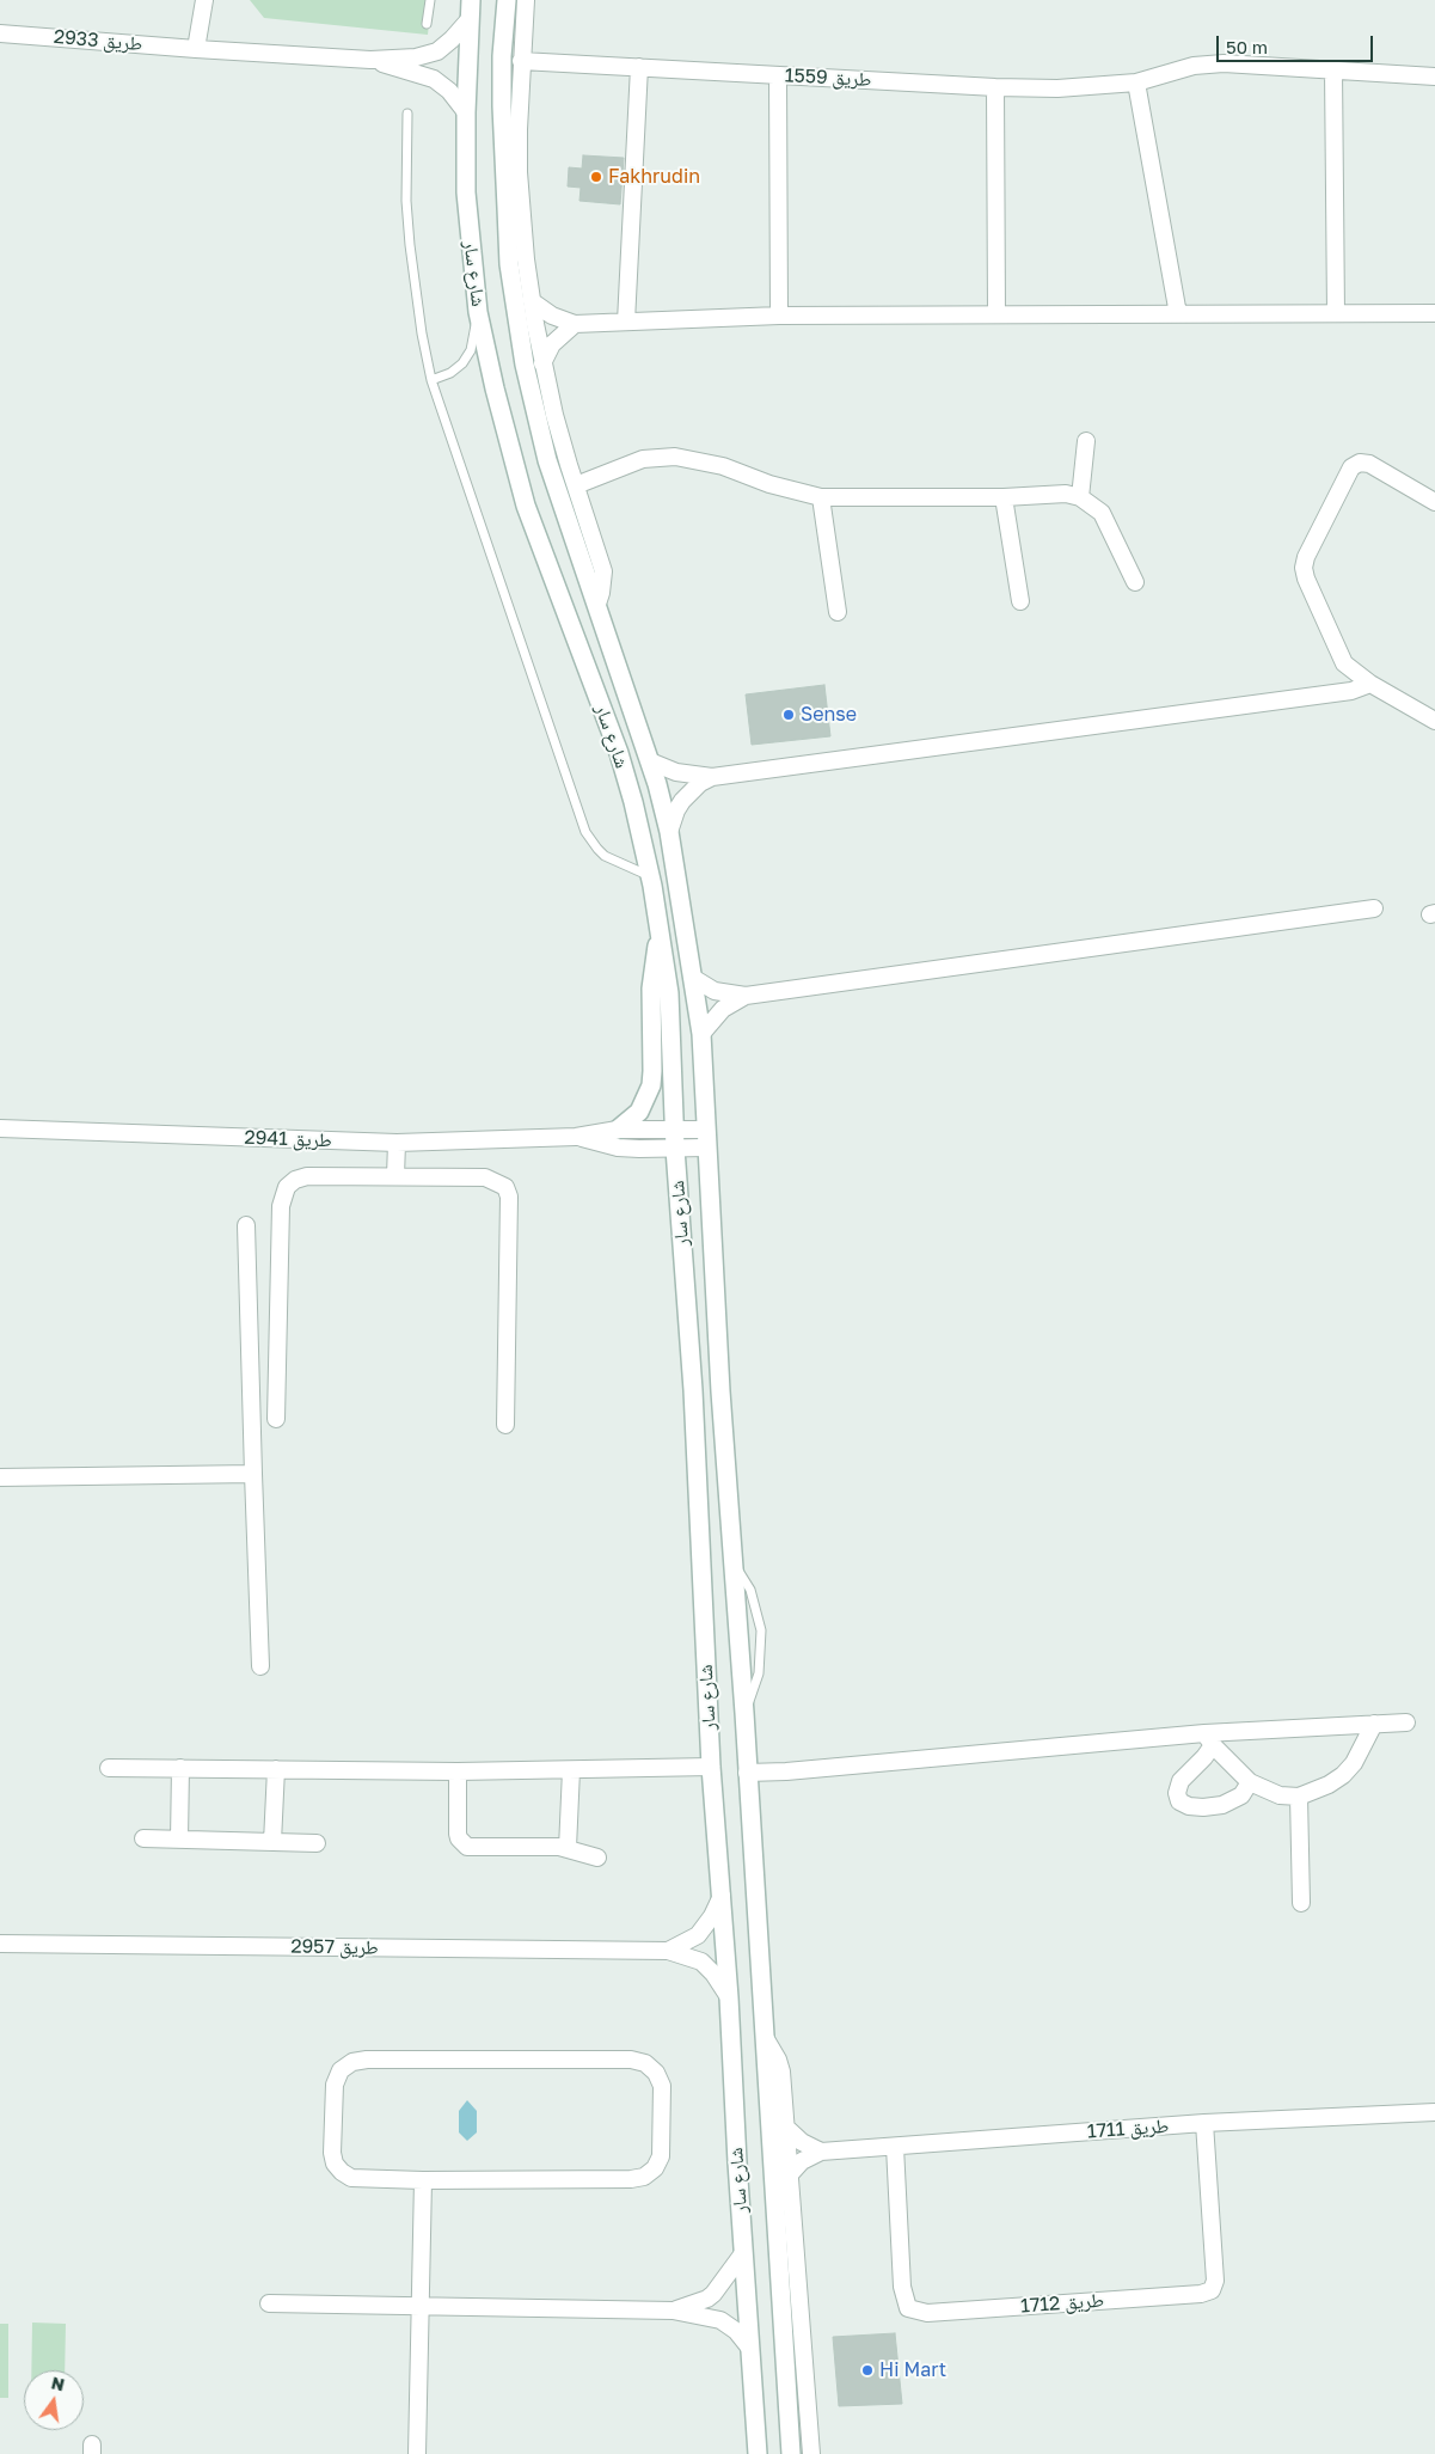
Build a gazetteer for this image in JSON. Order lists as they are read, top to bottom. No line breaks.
{"streets":{"street":["طريق 2933","طريق 1559","شارع سار","طريق 2941","طريق 2957","طريق 1711","طريق 1712"]},"crossings":[["طريق 2933","شارع سار"],["شارع سار","طريق 2941"],["شارع سار","طريق 2957"],["طريق 1711","طريق 1712"]],"places":["Fakhrudin","Sense","Hi Mart"],"scale_bar":"50 m","north":"top"}
